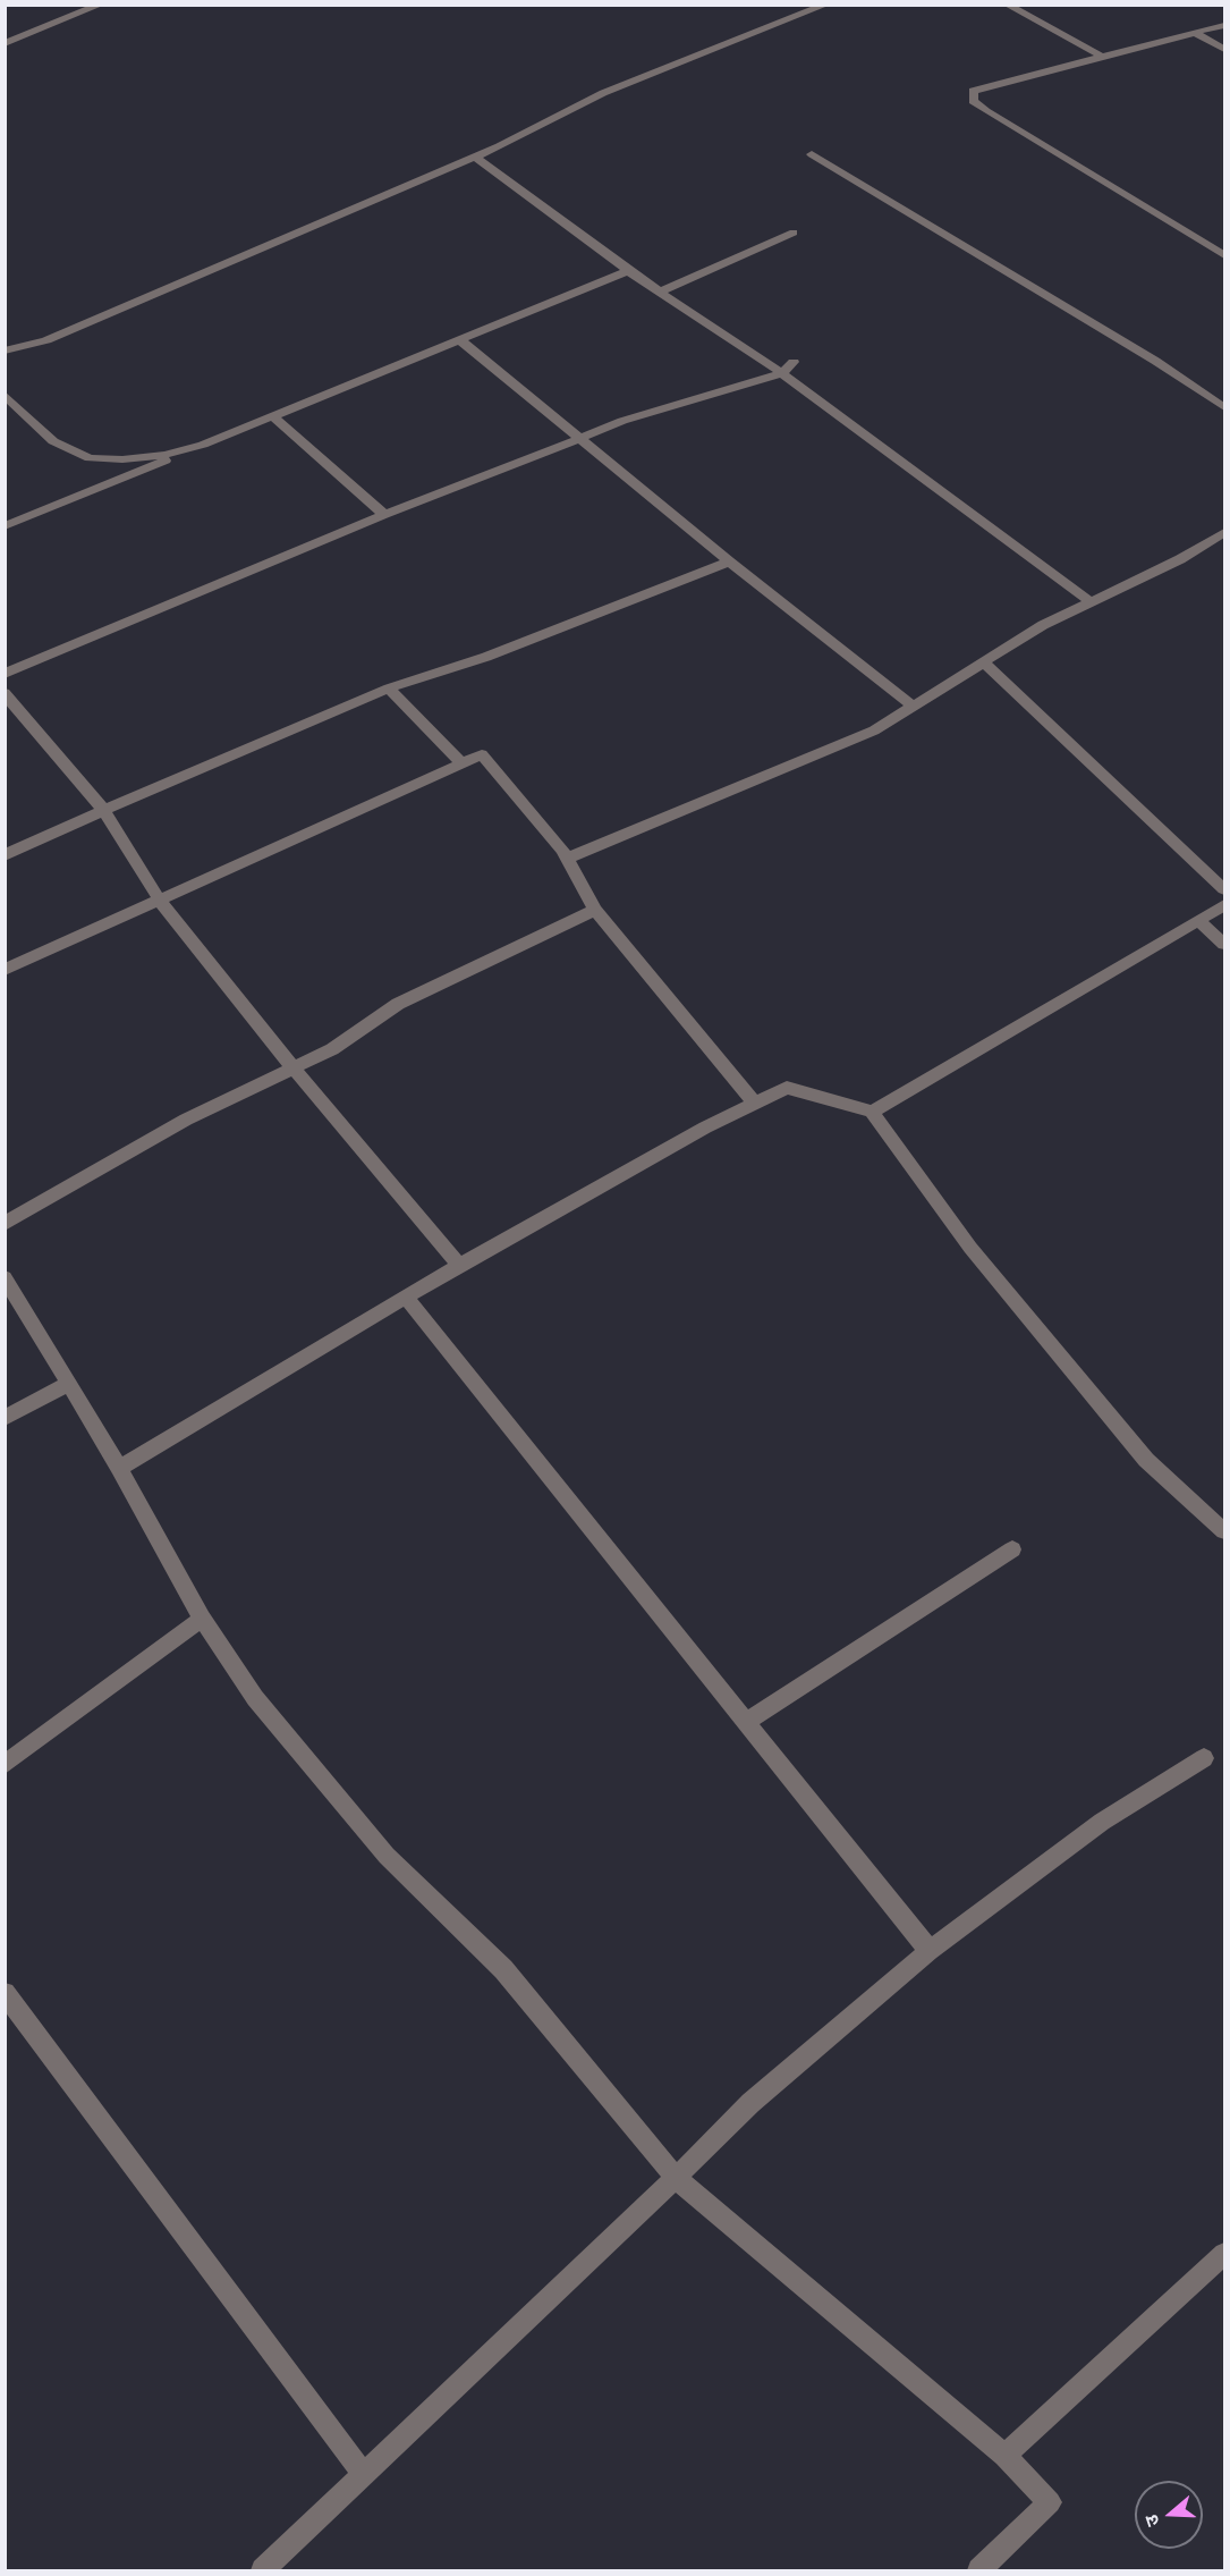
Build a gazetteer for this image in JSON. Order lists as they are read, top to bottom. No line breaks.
{"north":"left"}
